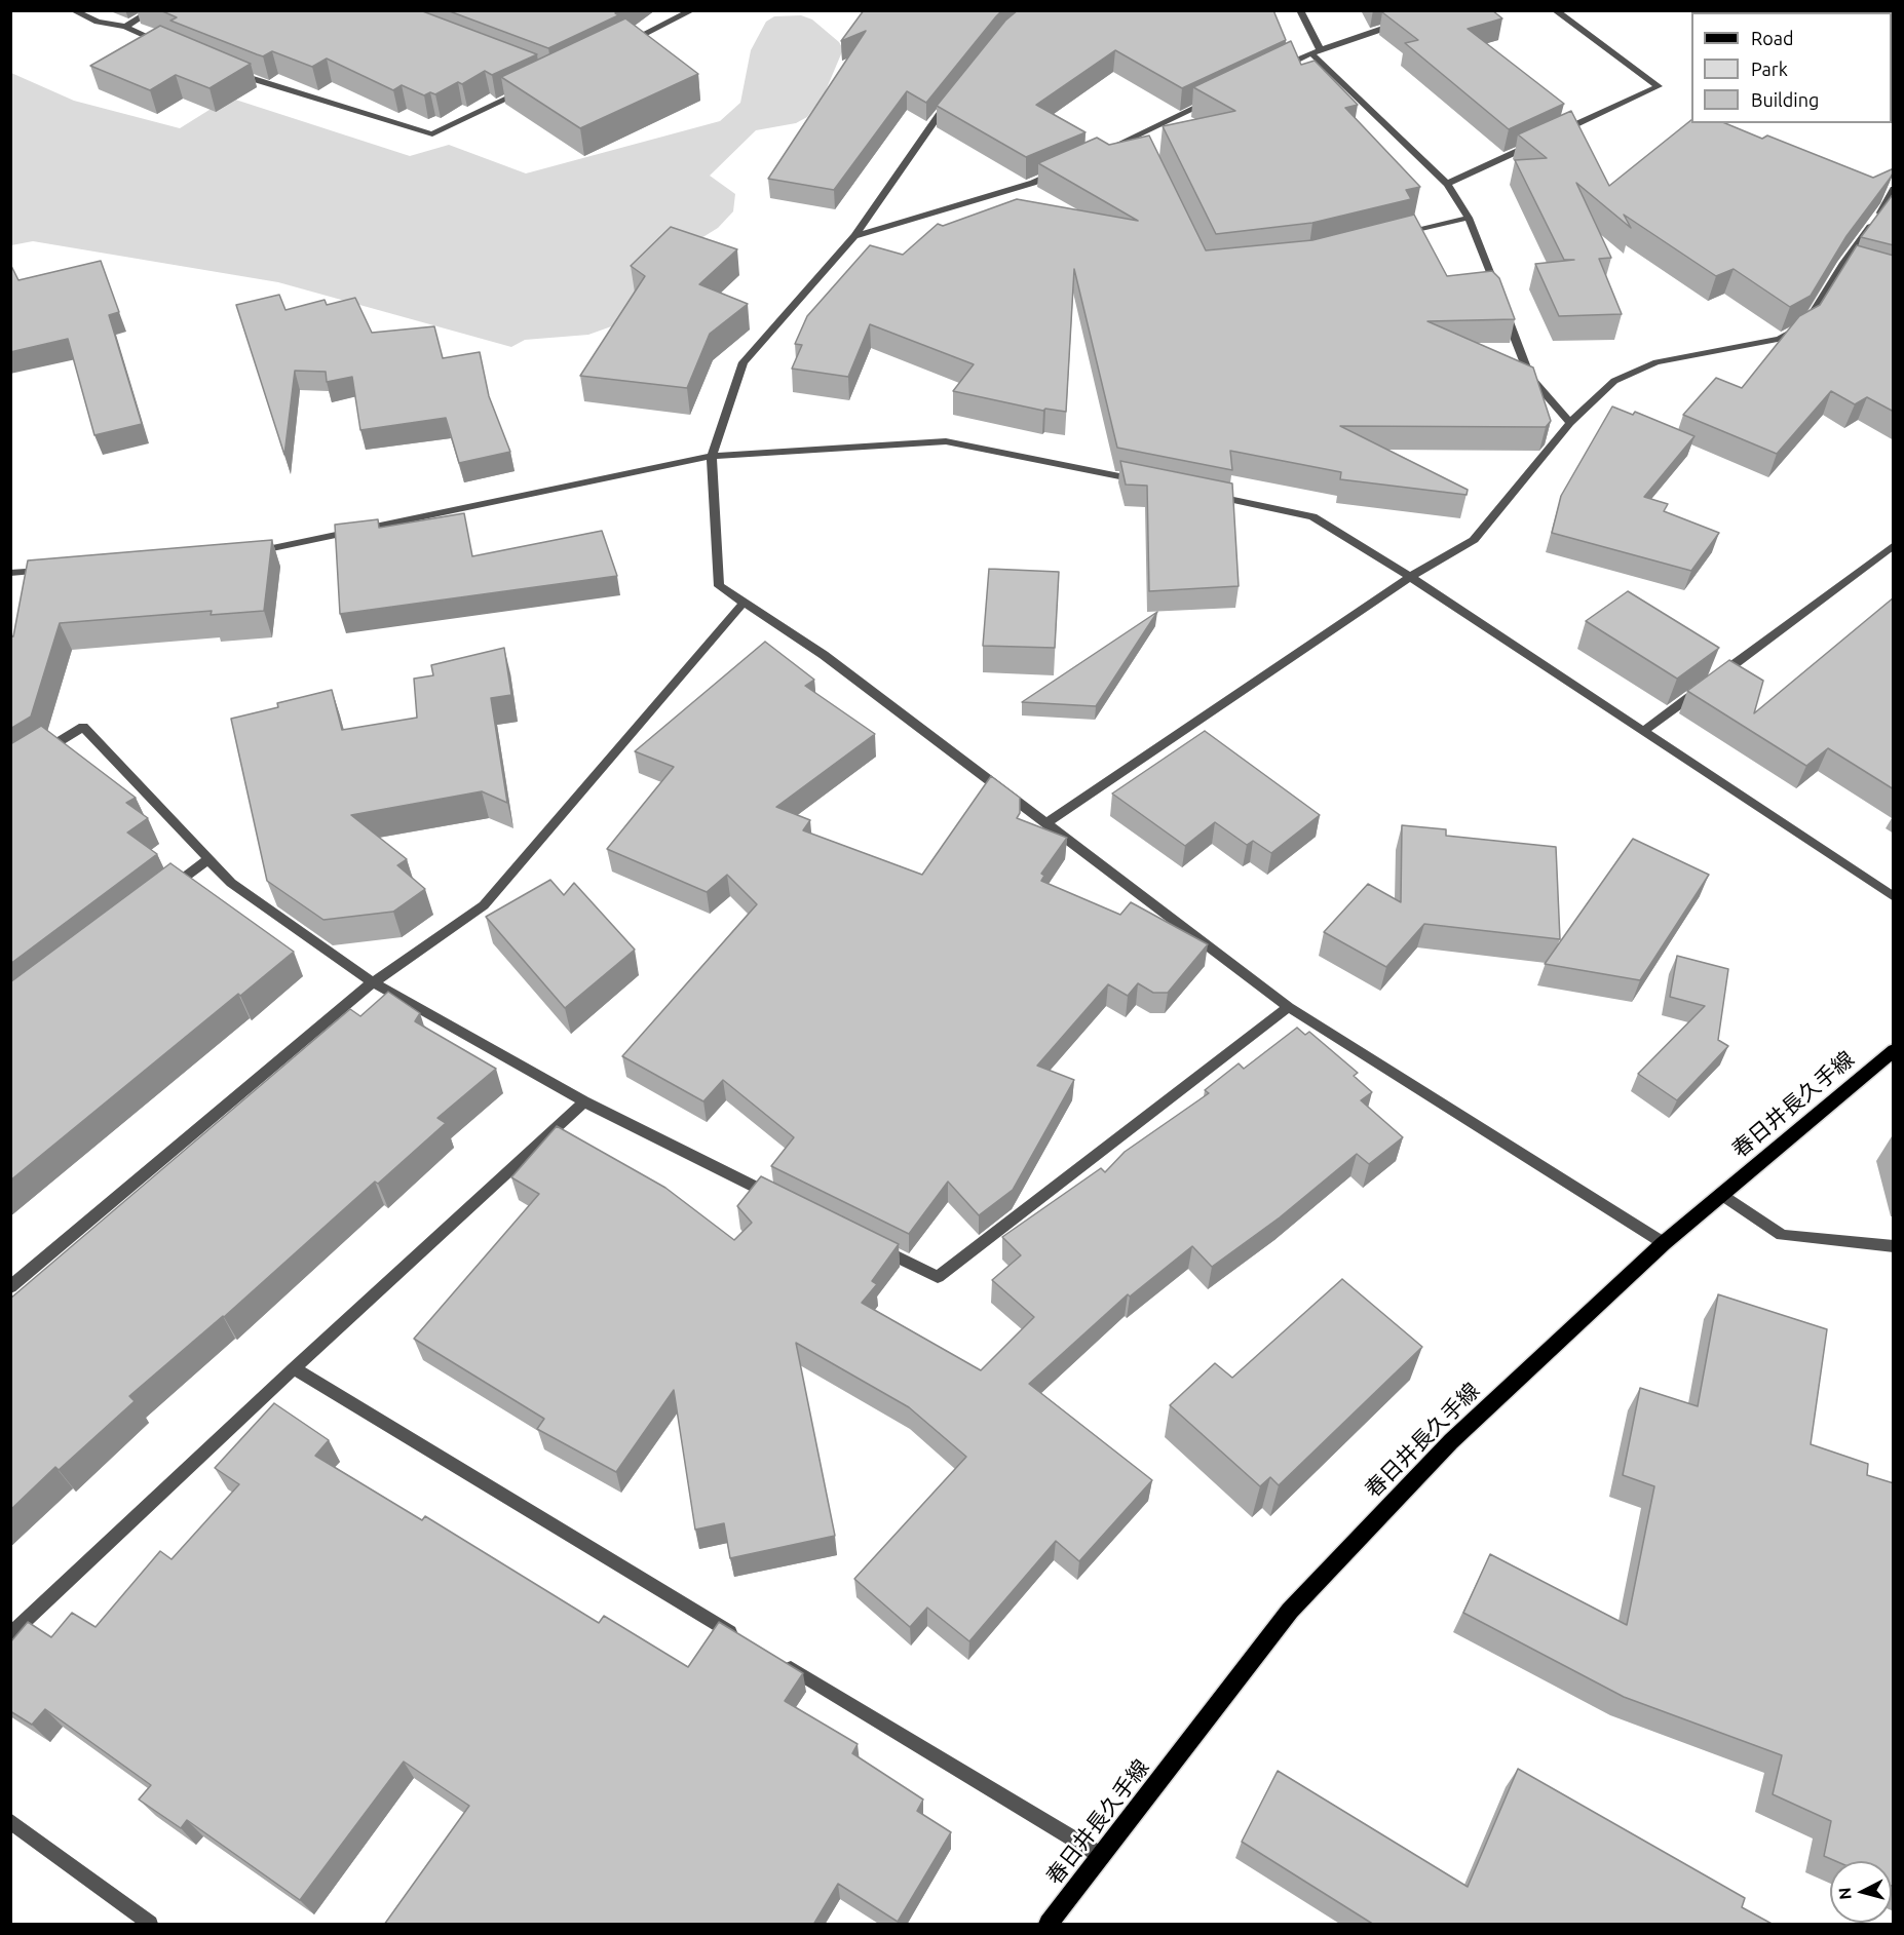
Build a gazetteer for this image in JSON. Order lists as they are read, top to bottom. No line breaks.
{"streets":{"main road":["春日井長久手線"]},"legend":["Road","Park","Building"],"north":"left"}
